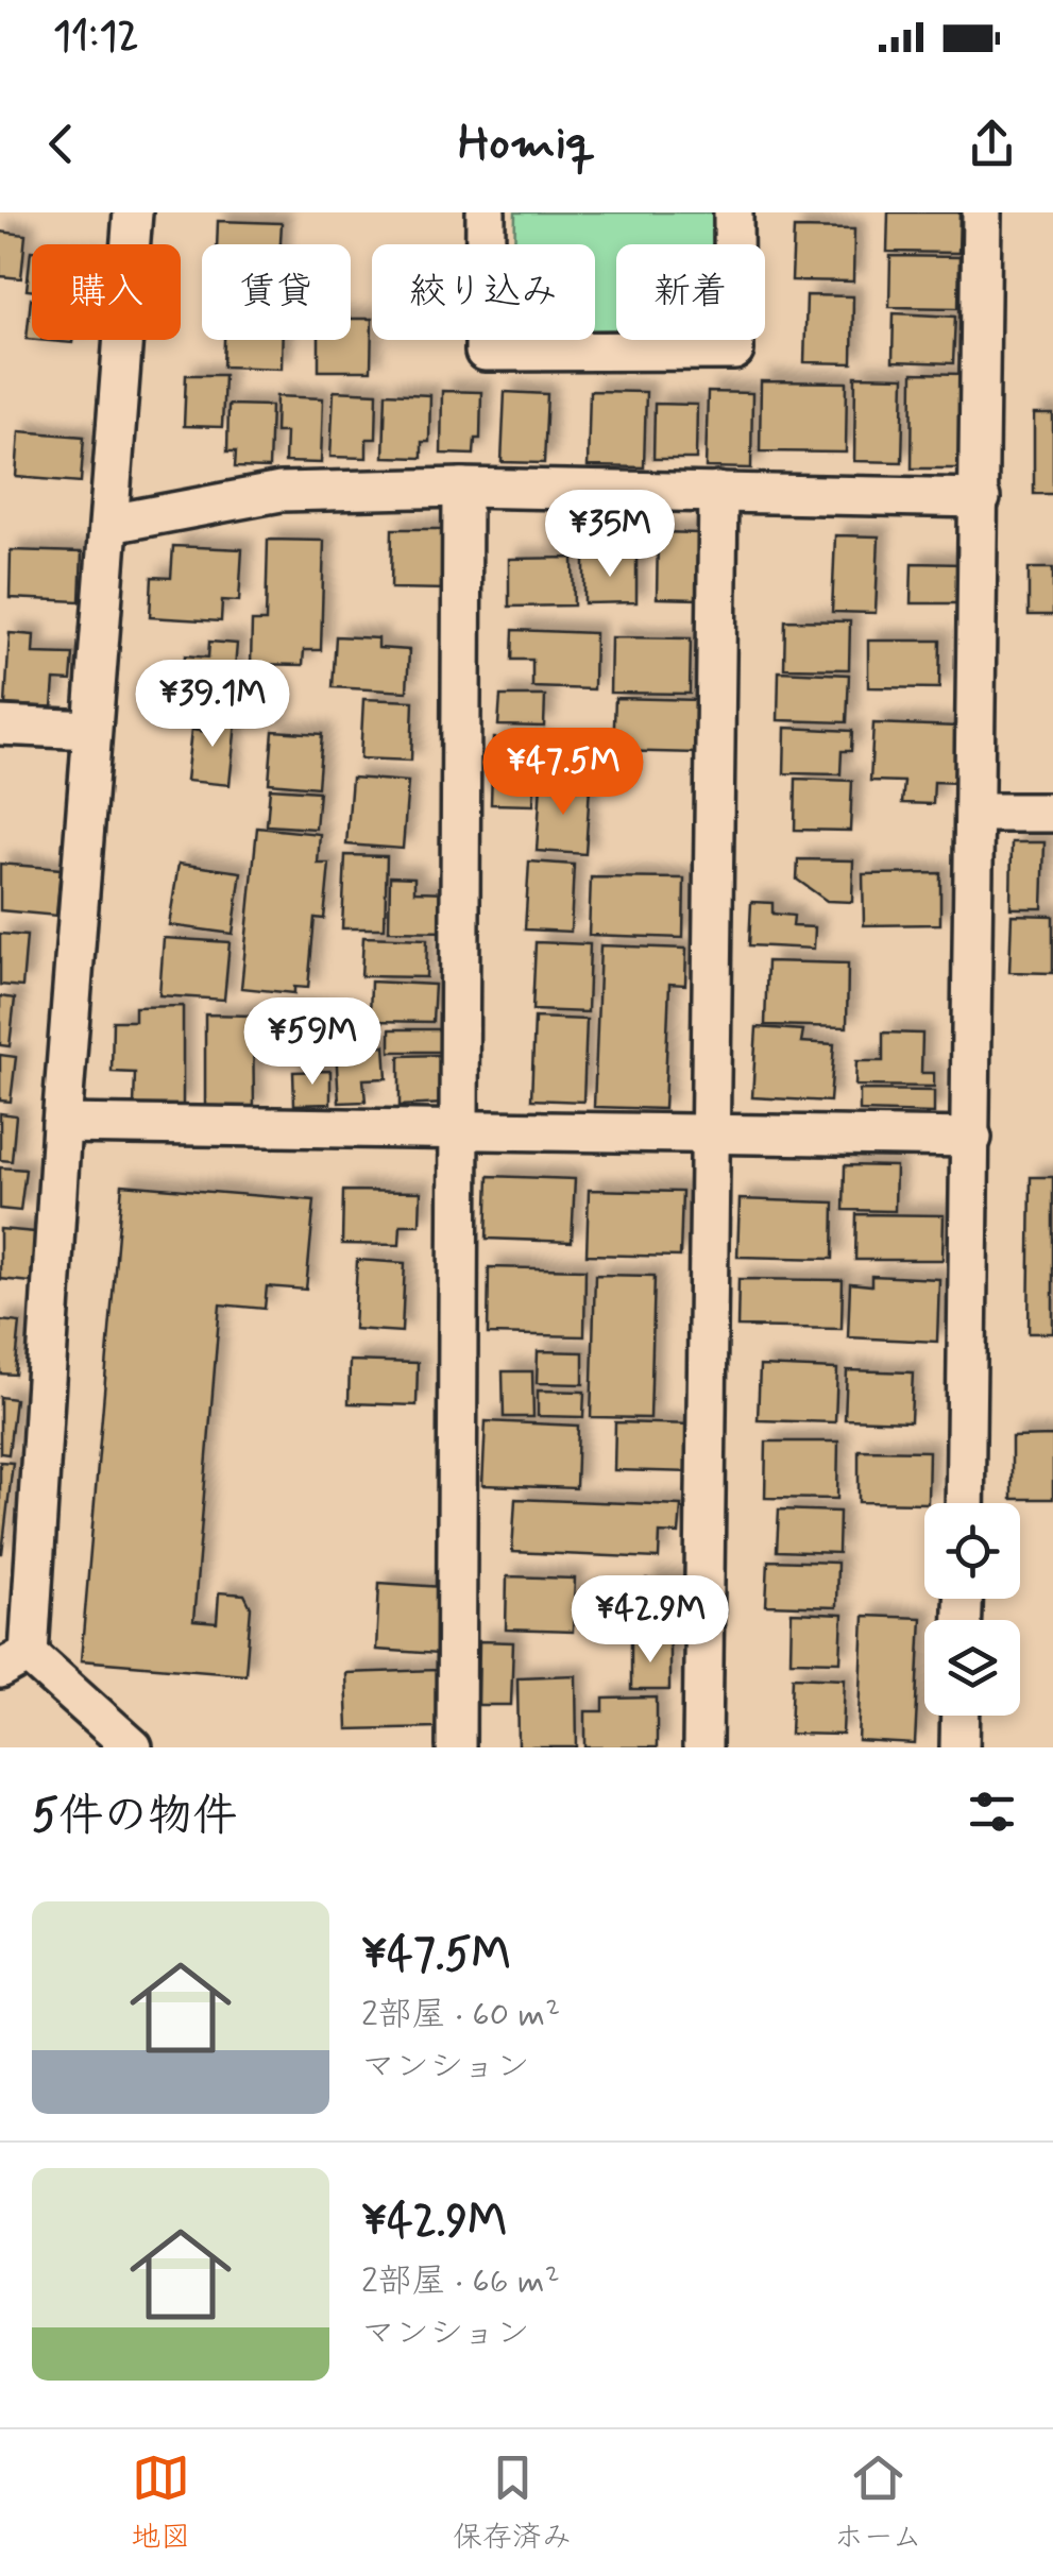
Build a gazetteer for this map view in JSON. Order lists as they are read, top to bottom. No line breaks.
{"page":{"status":"11:12","header":"Homiq","chip":["購入","賃貸","絞り込み","新着"],"price":["¥35M","¥39.1M","¥47.5M","¥59M","¥42.9M"],"heading":"5件の物件","list":[{"name":"¥47.5M","note":"2部屋 · 60 m² · マンション"},{"name":"¥42.9M","note":"2部屋 · 66 m² · マンション"}],"tabs":["地図","保存済み","ホーム"]}}
